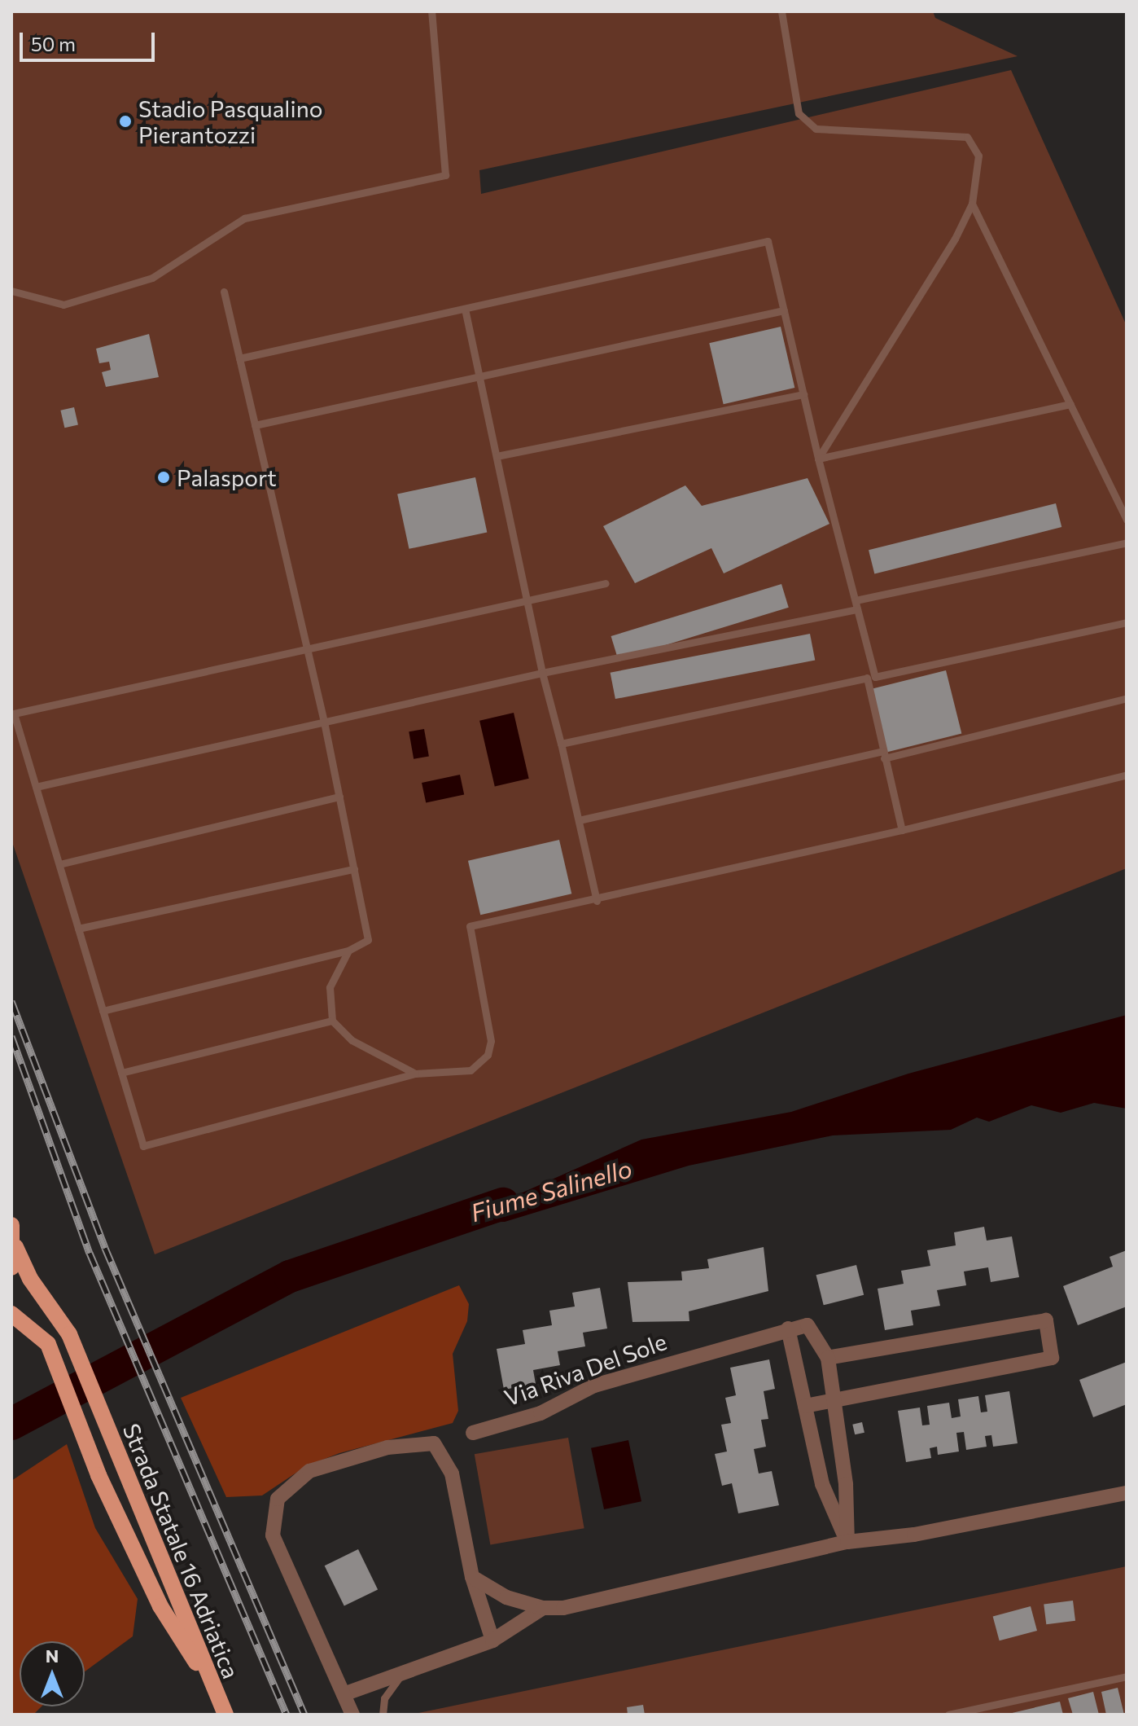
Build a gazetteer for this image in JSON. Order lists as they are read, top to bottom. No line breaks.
{"streets":{"main road":["Strada Statale 16 Adriatica"],"street":["Via Riva Del Sole"]},"water":["Fiume Salinello"],"places":["Stadio Pasqualino Pierantozzi","Palasport"],"scale_bar":"50 m","north":"top"}
